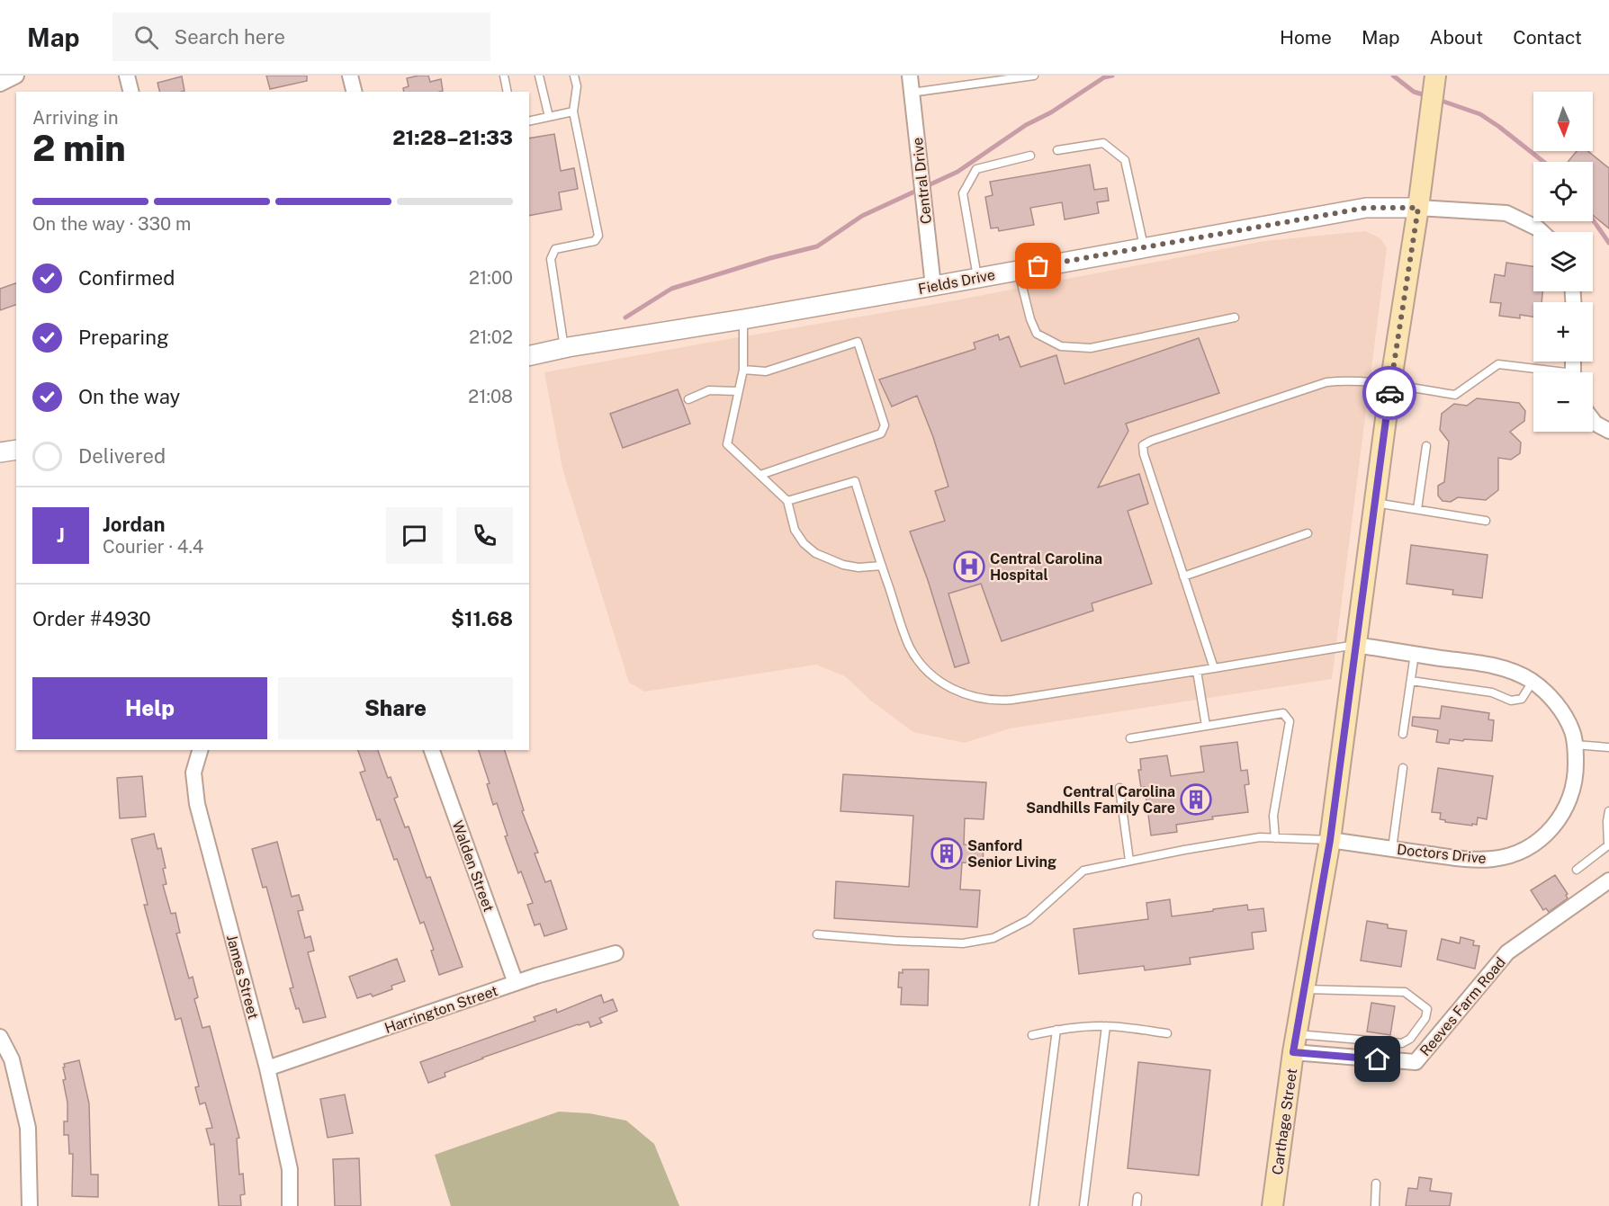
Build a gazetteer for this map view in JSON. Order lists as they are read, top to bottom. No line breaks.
{"streets":{"main road":["Carthage Street"],"street":["Central Drive","Fields Drive","Doctors Drive","Walden Street","James Street","Reeves Farm Road","Harrington Street"]},"crossings":[["Central Drive","Fields Drive"],["Fields Drive","Carthage Street"],["Doctors Drive","Carthage Street"],["Walden Street","Harrington Street"],["James Street","Harrington Street"],["Reeves Farm Road","Carthage Street"]],"places":{"hospital":["Central Carolina Hospital"],"building":["Central Carolina Sandhills Family Care","Sanford Senior Living"]},"north":"bottom","page":{"header":"Map","search":"Search here","nav":["Home","Map","About","Contact"],"map_buttons":["+","−"],"heading":["2 min","Arriving in","21:28–21:33"],"panel":["Jordan","Courier · 4.4","Order #4930","$11.68"],"bar":"On the way · 330 m","list":[["Confirmed","21:00"],["Preparing","21:02"],["On the way","21:08"],"Delivered"],"round":"J","buttons":["Help","Share"]}}
